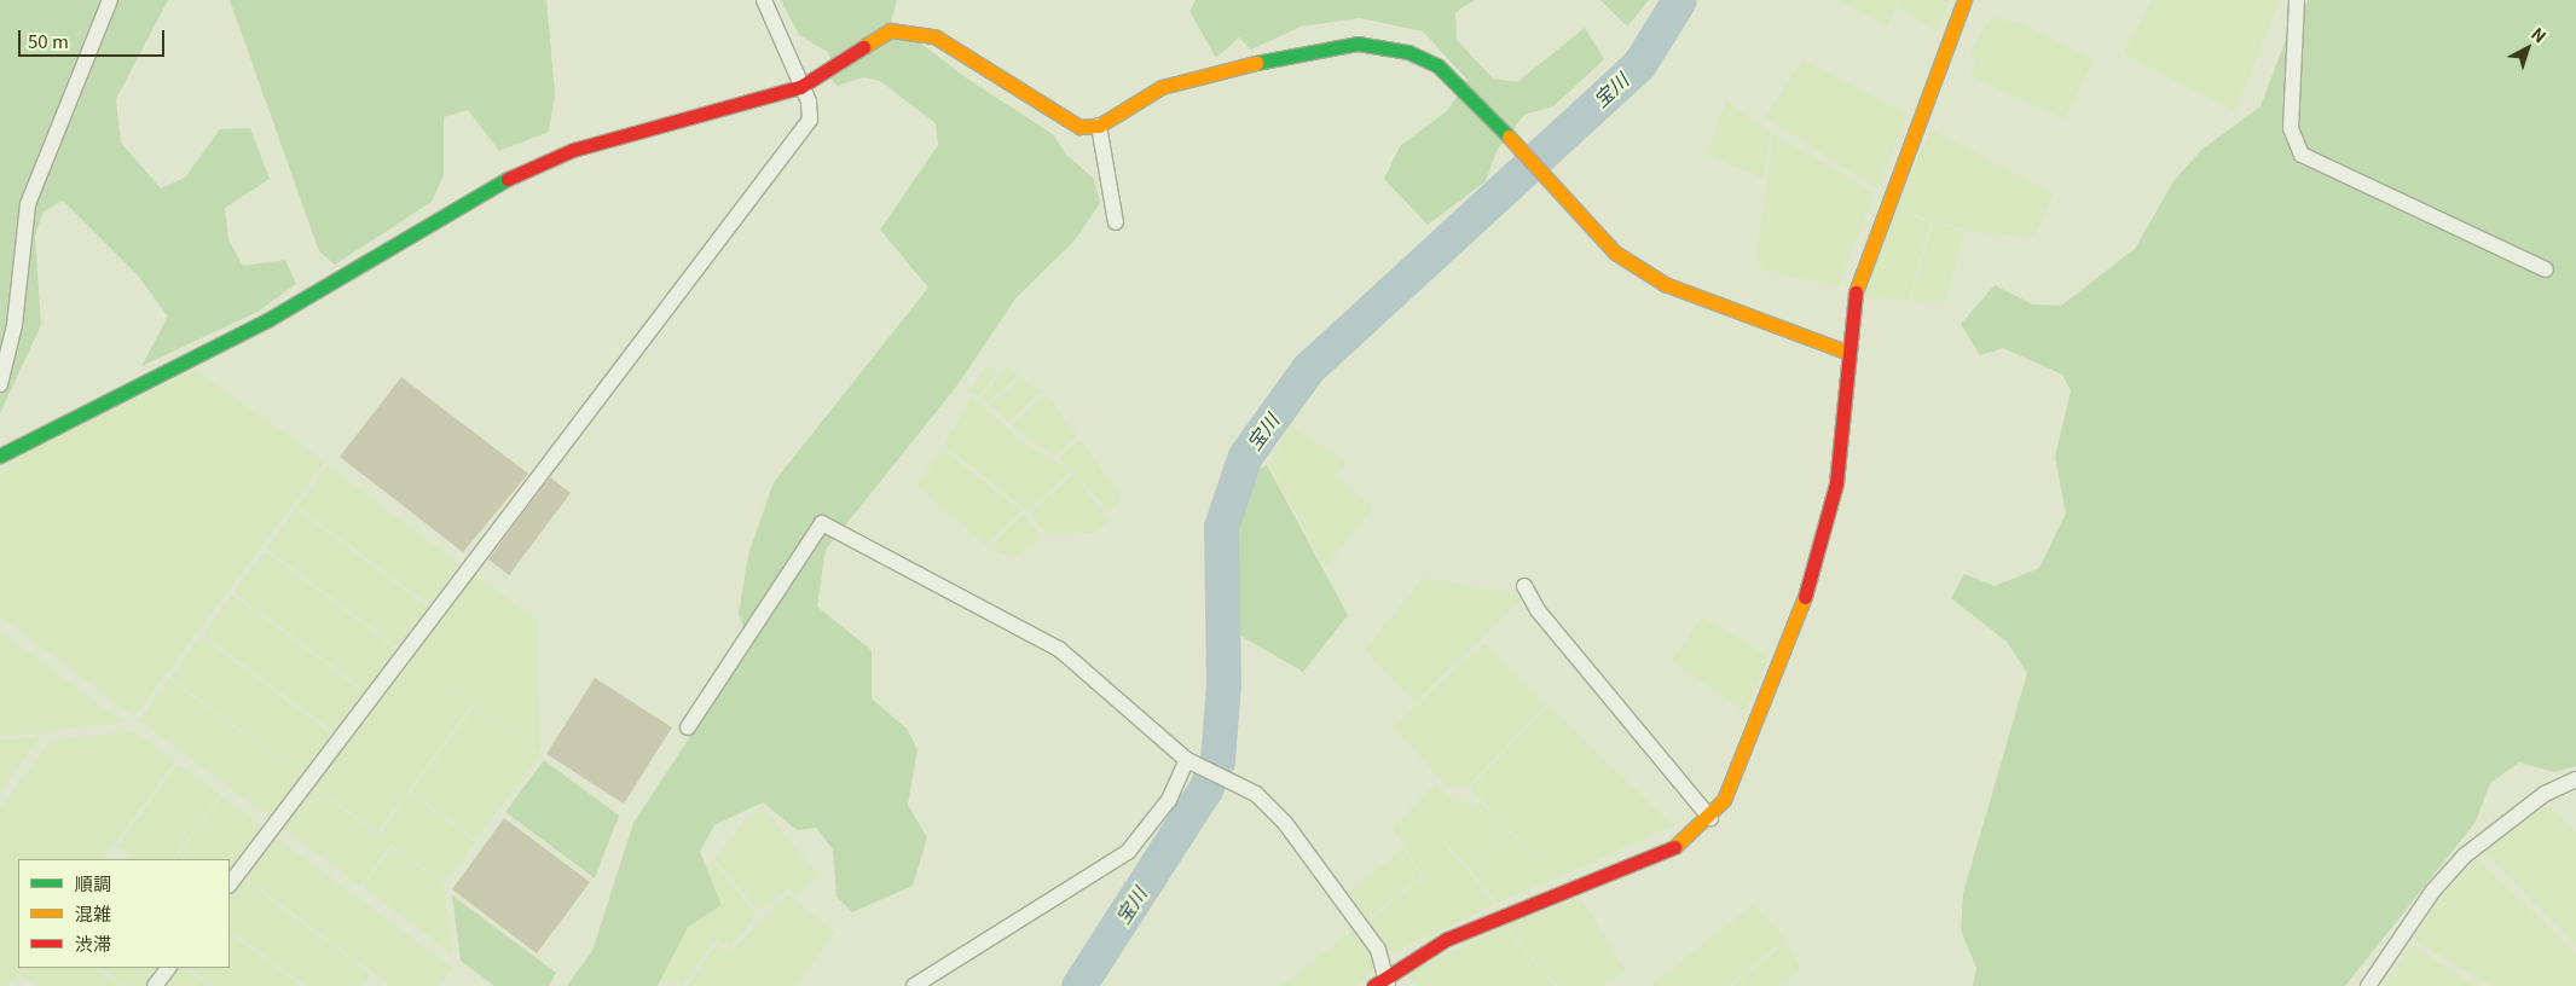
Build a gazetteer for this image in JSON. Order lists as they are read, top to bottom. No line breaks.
{"water":["宝川"],"legend":["順調","混雑","渋滞"],"scale_bar":"50 m","north":"top right"}
